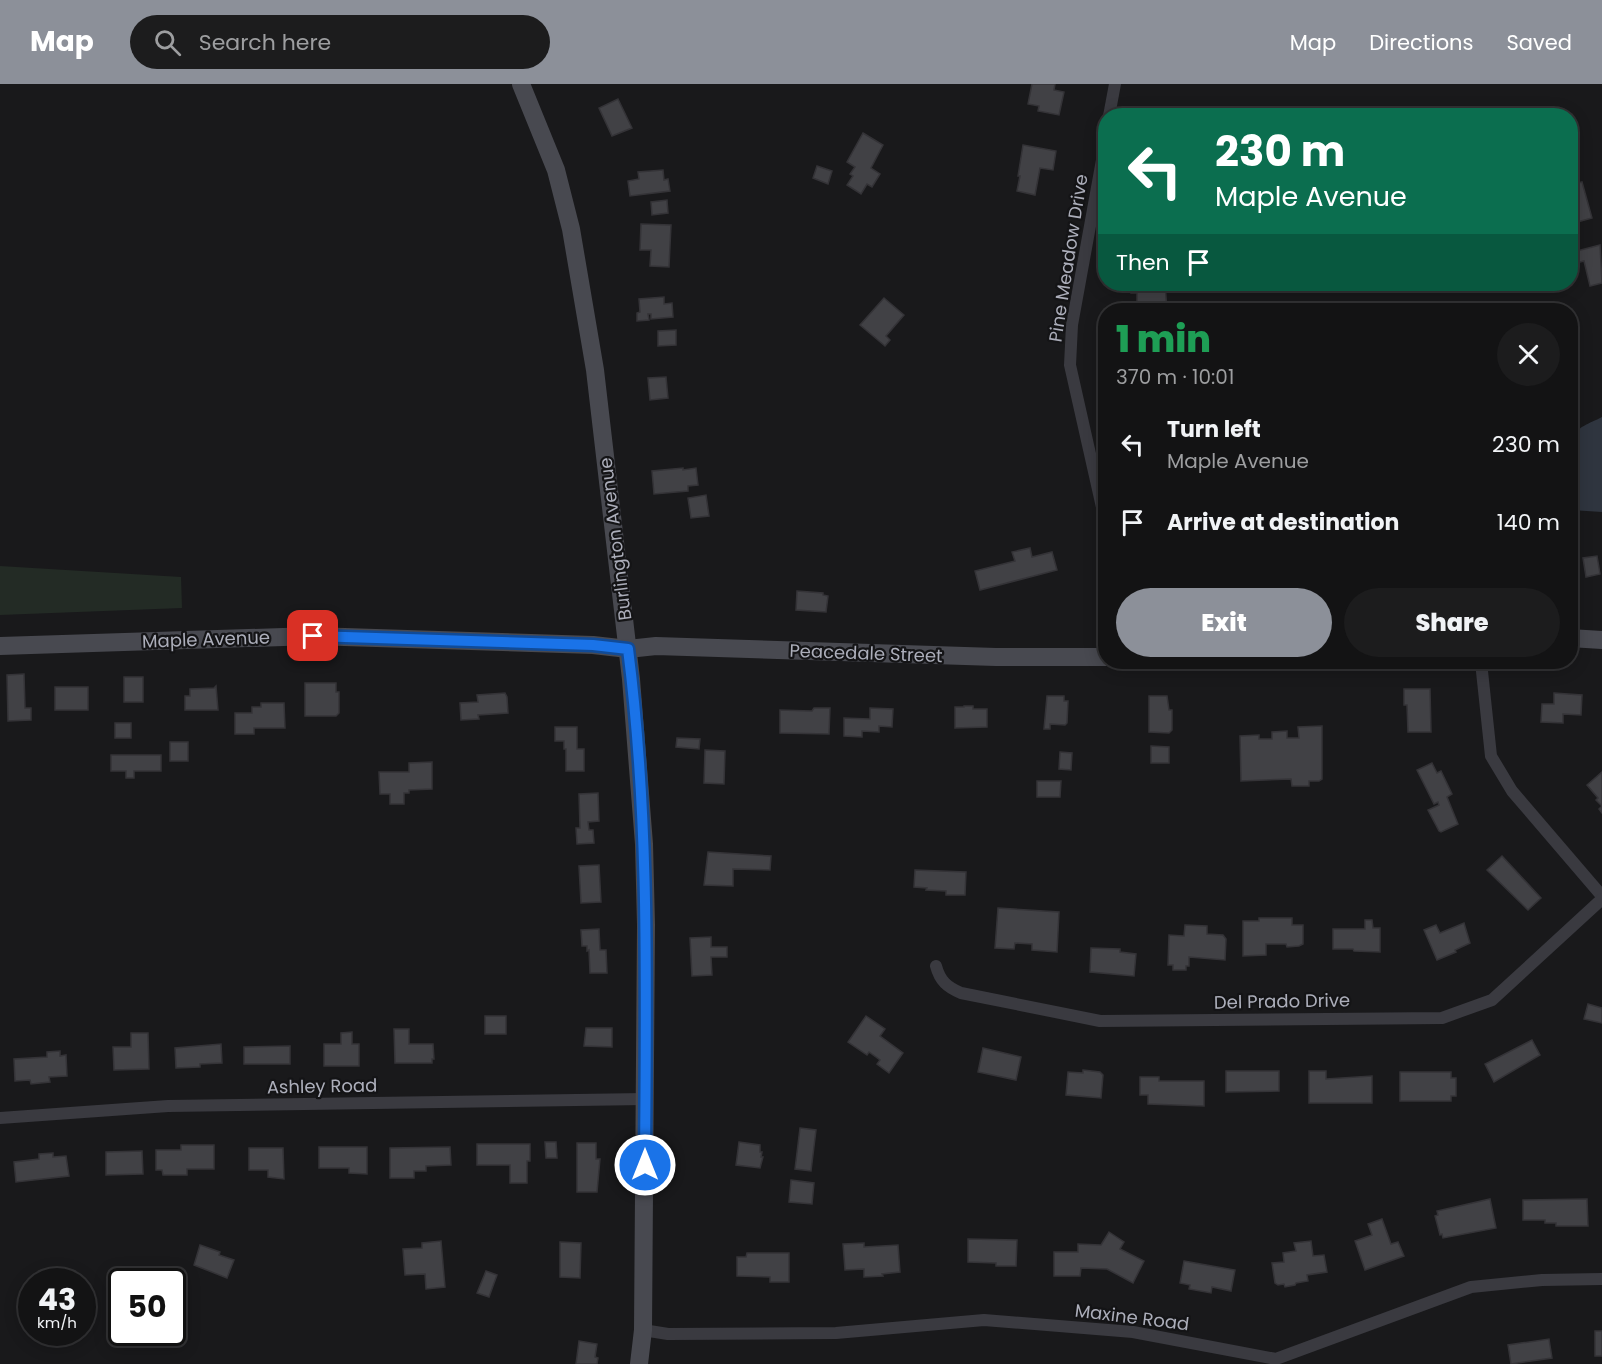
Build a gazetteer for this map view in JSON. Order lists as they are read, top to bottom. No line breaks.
{"streets":{"main road":["Burlington Avenue","Maple Avenue","Peacedale Street"],"street":["Pine Meadow Drive","Del Prado Drive","Ashley Road","Maxine Road"]},"crossings":[["Burlington Avenue","Maple Avenue"],["Burlington Avenue","Peacedale Street"],["Burlington Avenue","Ashley Road"],["Burlington Avenue","Maxine Road"],["Maple Avenue","Peacedale Street"]],"page":{"header":"Map","search":"Search here","nav":["Map","Directions","Saved"],"turn":["230 m","Maple Avenue"],"then":"Then","heading":["1 min","370 m · 10:01"],"list":[{"name":"Turn left","note":"Maple Avenue","value":"230 m"},{"name":"Arrive at destination","value":"140 m"}],"buttons":["Exit","Share"],"speed":"43 km/h","limit":"50"}}
